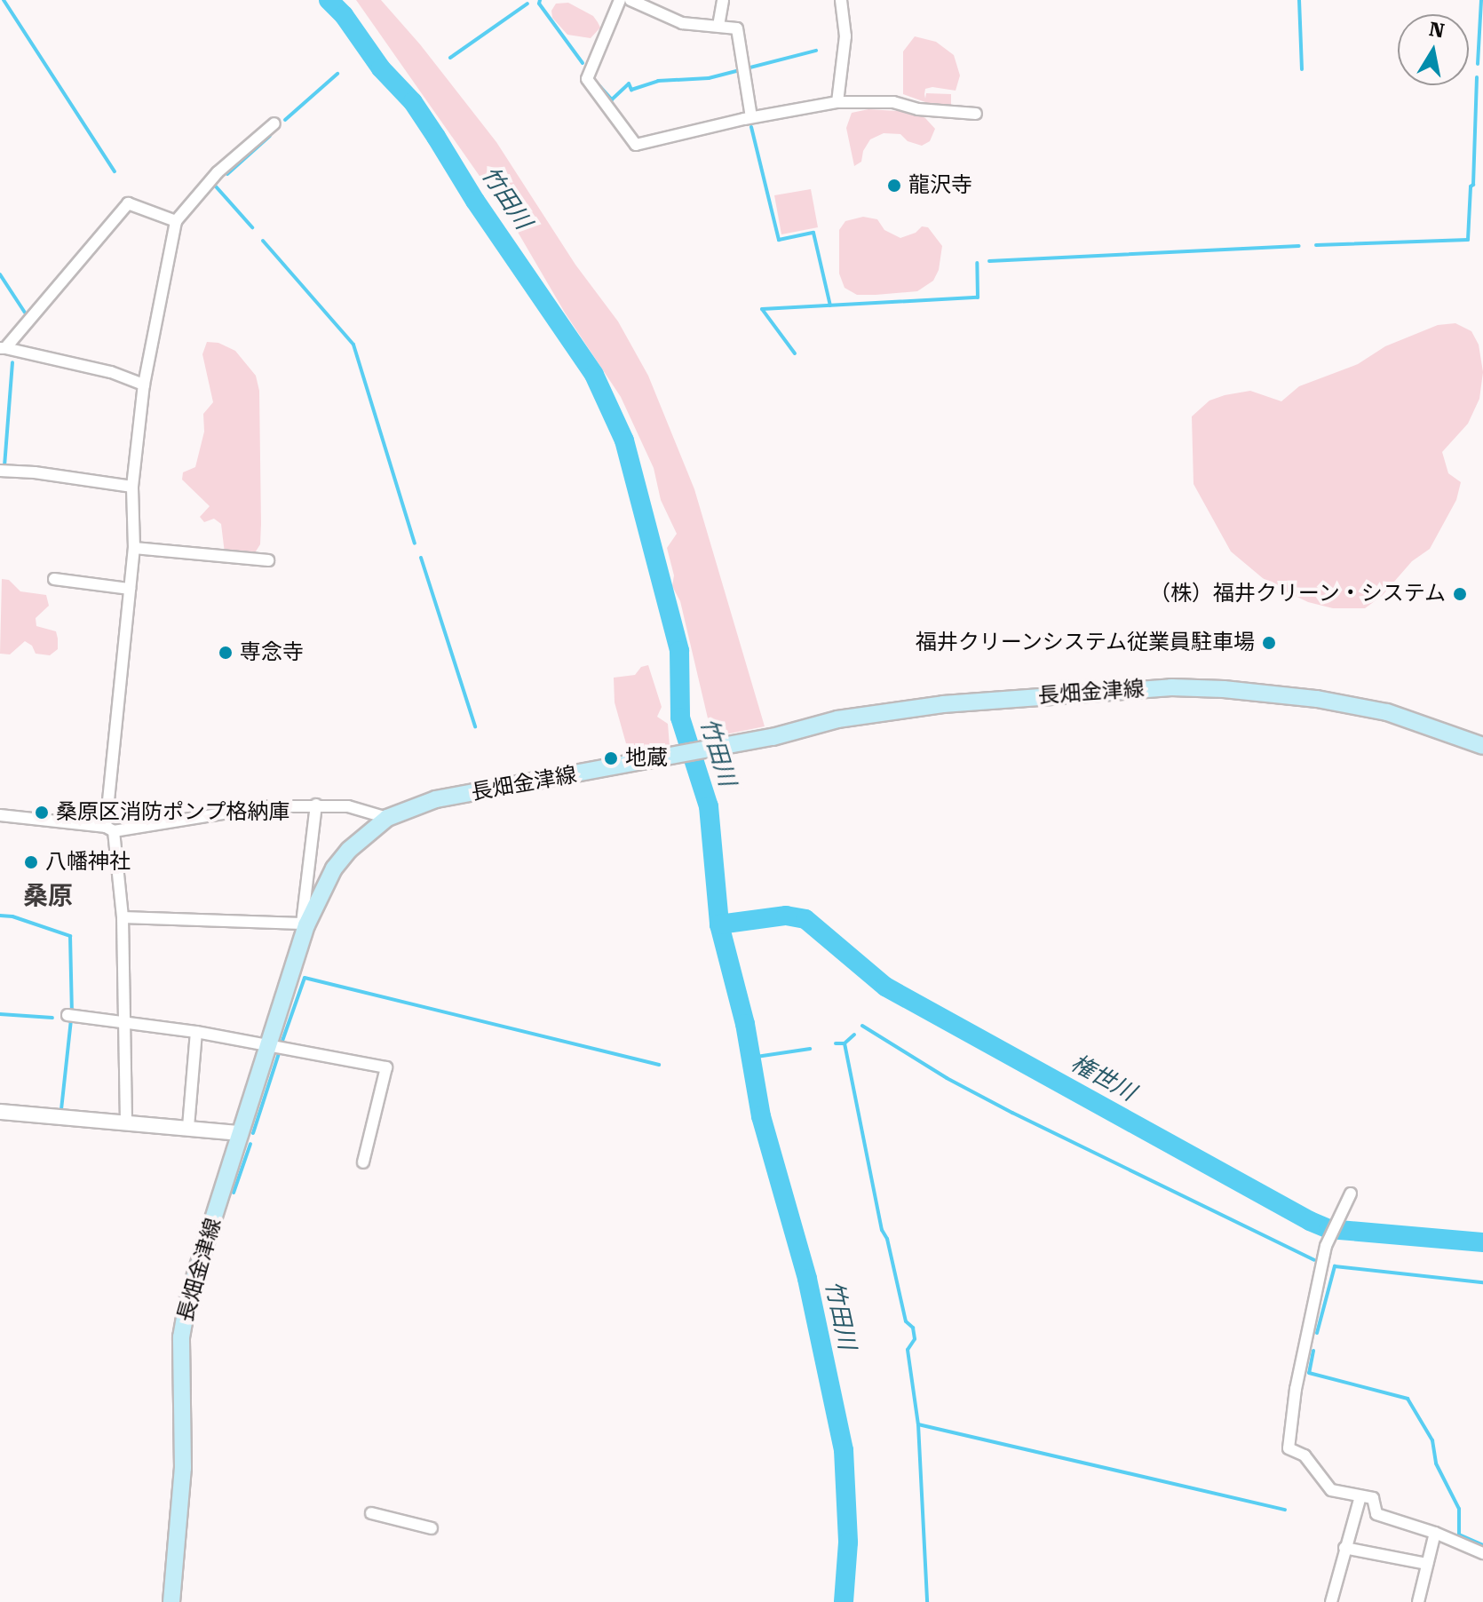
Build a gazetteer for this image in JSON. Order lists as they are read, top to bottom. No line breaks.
{"streets":{"main road":["長畑金津線"]},"districts":["桑原"],"water":["竹田川","権世川"],"places":["龍沢寺","（株）福井クリーン・システム","福井クリーンシステム従業員駐車場","専念寺","地蔵","桑原区消防ポンプ格納庫","八幡神社"],"north":"top"}
